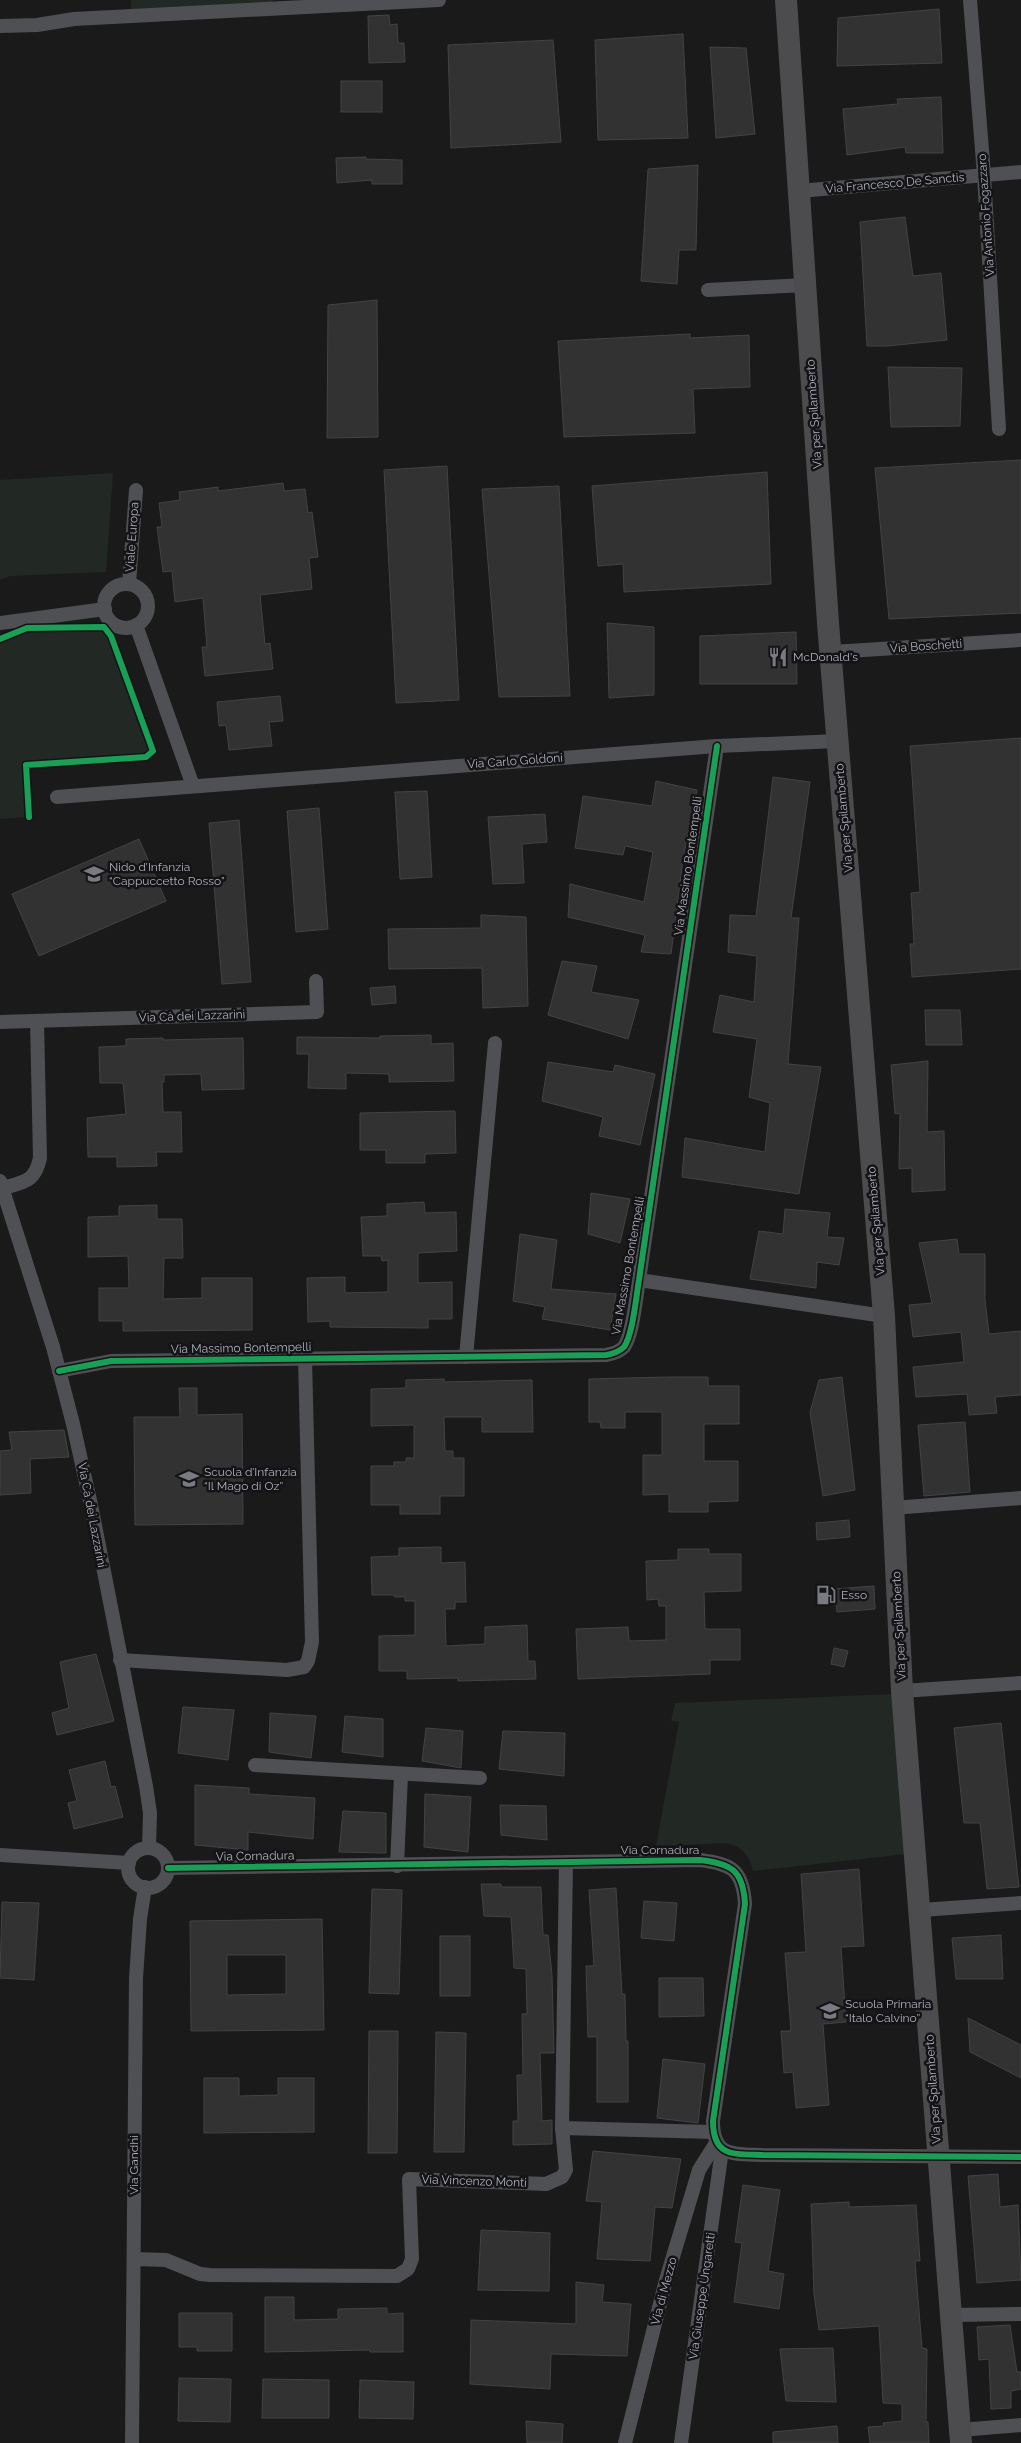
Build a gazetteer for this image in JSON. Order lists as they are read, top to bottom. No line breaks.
{"streets":{"main road":["Via per Spilamberto"],"street":["Via Francesco De Sanctis","Via Antonio Fogazzaro","Viale Europa","Via Boschetti","Via Carlo Goldoni","Via Massimo Bontempelli","Via Cà dei Lazzarini","Via Cornadura","Via Gandhi","Via Vincenzo Monti","Via di Mezzo","Via Giuseppe Ungaretti"]},"crossings":[["Via Francesco De Sanctis","Via Antonio Fogazzaro"],["Via Francesco De Sanctis","Via per Spilamberto"],["Via per Spilamberto","Via Boschetti"],["Via per Spilamberto","Via Carlo Goldoni"],["Via per Spilamberto","Via Massimo Bontempelli"],["Via Carlo Goldoni","Via Massimo Bontempelli"],["Via Massimo Bontempelli","Via Cà dei Lazzarini"],["Via Cà dei Lazzarini","Via Cornadura"],["Via Cà dei Lazzarini","Via Gandhi"],["Via Cornadura","Via Gandhi"],["Via Cornadura","Via Vincenzo Monti"],["Via Cornadura","Via di Mezzo"],["Via Cornadura","Via Giuseppe Ungaretti"],["Via Gandhi","Via Vincenzo Monti"],["Via di Mezzo","Via Giuseppe Ungaretti"]],"places":{"restaurant":["McDonald's"],"school or university":["Nido d’Infanzia “Cappuccetto Rosso”","Scuola d’Infanzia “Il Mago di Oz”","Scuola Primaria “Italo Calvino”"],"fuel station":["Esso"]}}
